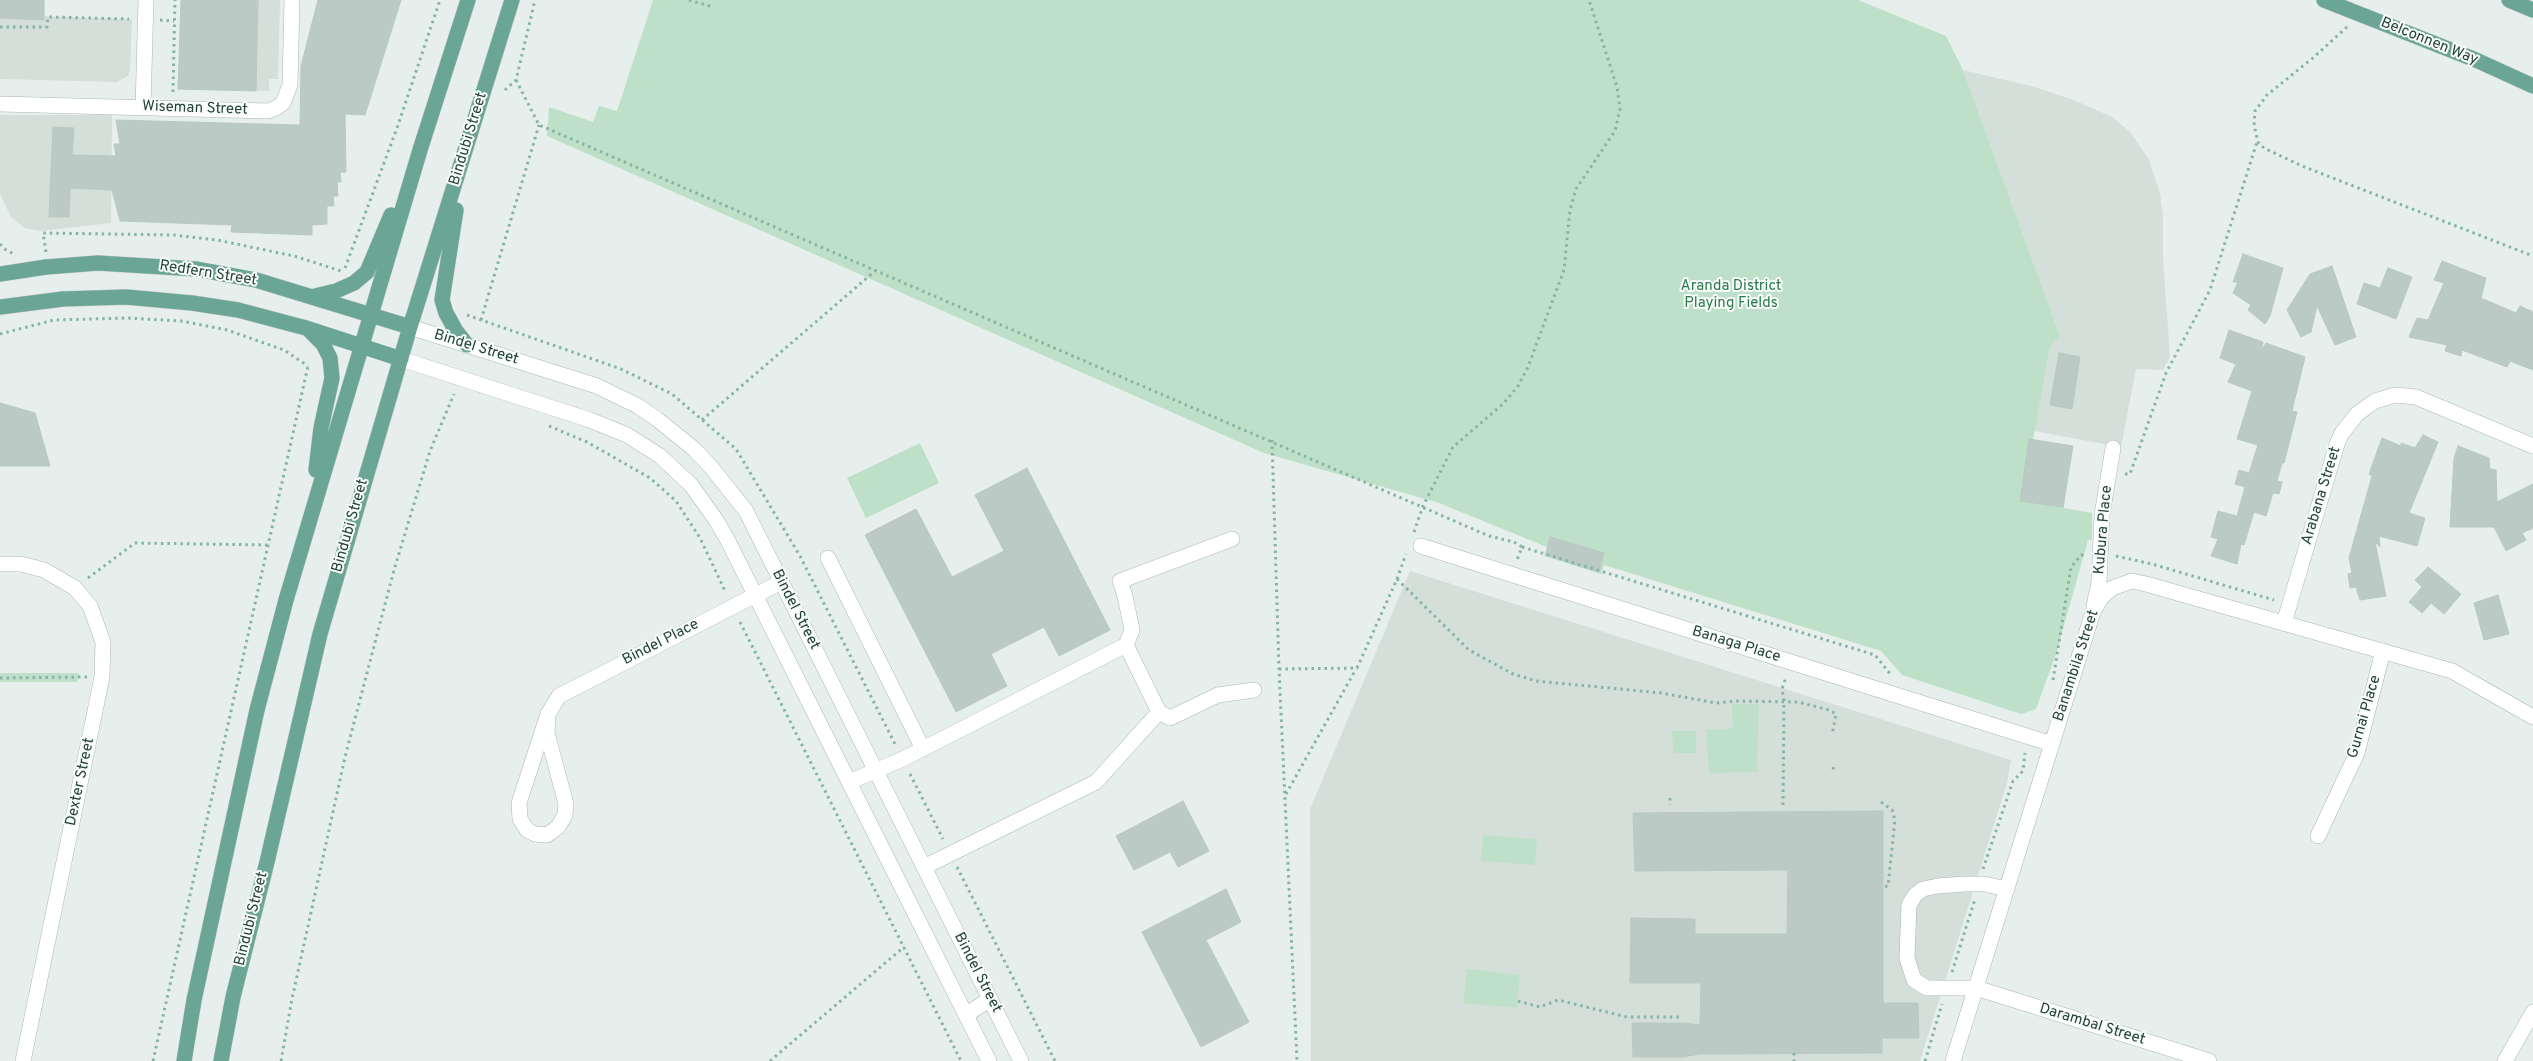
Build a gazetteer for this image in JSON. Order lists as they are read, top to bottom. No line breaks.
{"streets":{"main road":["Belconnen Way","Bindubi Street","Redfern Street"],"street":["Wiseman Street","Bindel Street","Arabana Street","Kubura Place","Bindel Place","Banaga Place","Banambila Street","Gurnai Place","Dexter Street","Darambal Street"]},"crossings":[["Bindubi Street","Redfern Street"],["Bindubi Street","Bindel Street"],["Redfern Street","Bindel Street"],["Bindel Street","Bindel Place"],["Arabana Street","Banambila Street"],["Kubura Place","Banambila Street"],["Banaga Place","Banambila Street"],["Banambila Street","Gurnai Place"],["Banambila Street","Darambal Street"]],"parks":["Aranda District Playing Fields"]}
